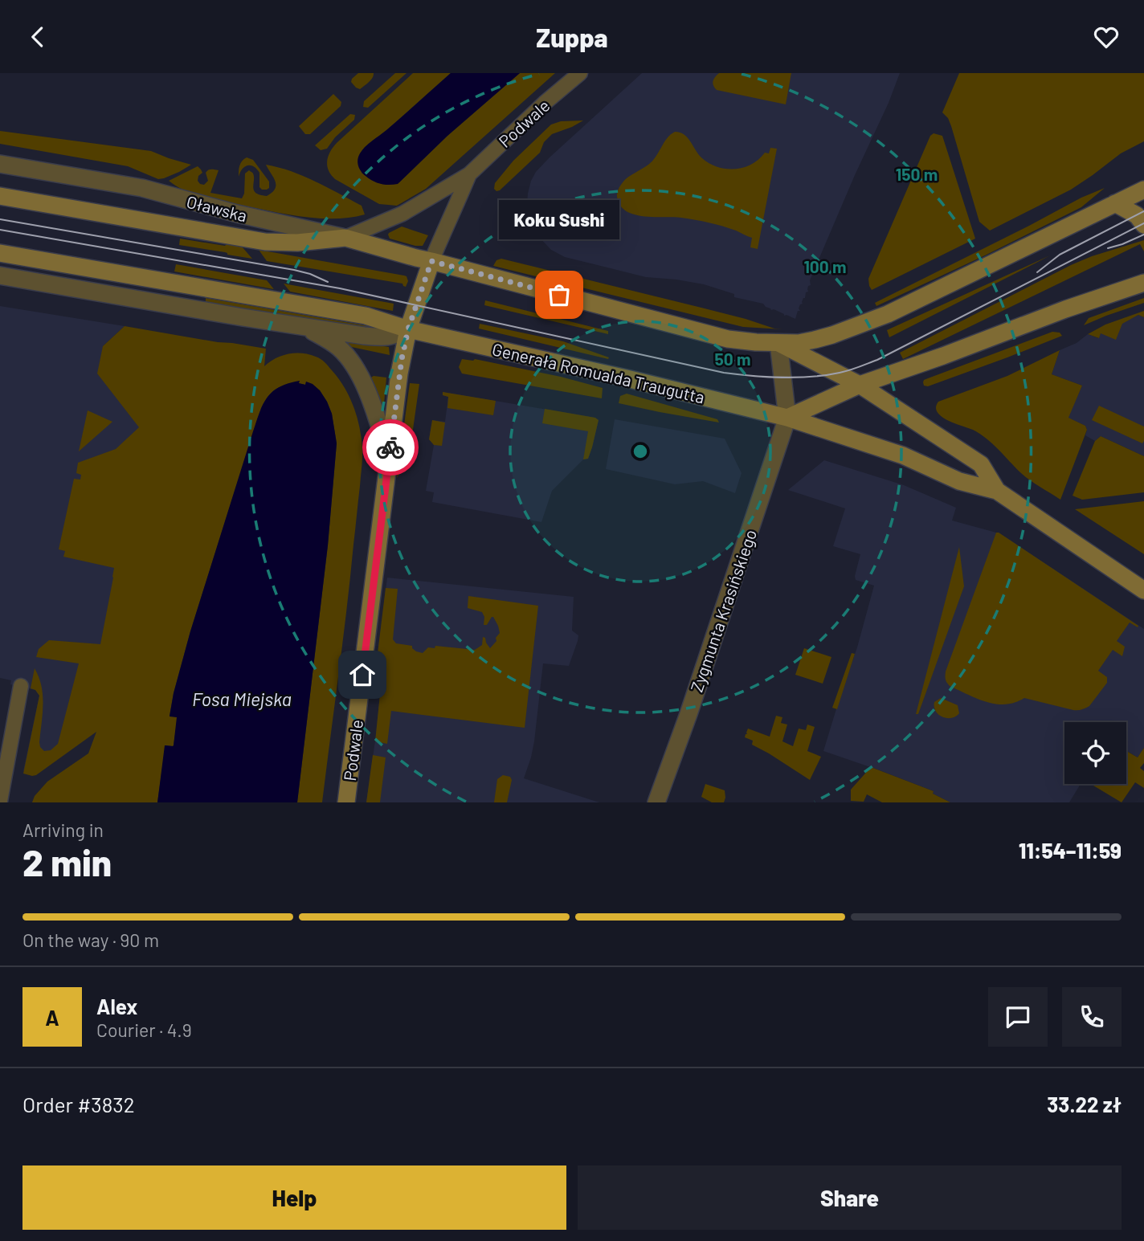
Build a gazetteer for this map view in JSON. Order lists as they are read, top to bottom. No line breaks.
{"streets":{"main road":["Podwale","Oławska","Generała Romualda Traugutta"],"street":["Zygmunta Krasińskiego"]},"crossings":[["Podwale","Oławska"],["Podwale","Generała Romualda Traugutta"],["Oławska","Generała Romualda Traugutta"],["Generała Romualda Traugutta","Zygmunta Krasińskiego"]],"water":["Fosa Miejska"],"places":["Koku Sushi"],"page":{"header":"Zuppa","bubble":"Koku Sushi","heading":["2 min","Arriving in","11:54–11:59"],"panel":["Alex","Courier · 4.9","Order #3832","33.22 zł"],"bar":"On the way · 90 m","round":"A","buttons":["Help","Share"]},"rings":["150 m","100 m","50 m"]}
